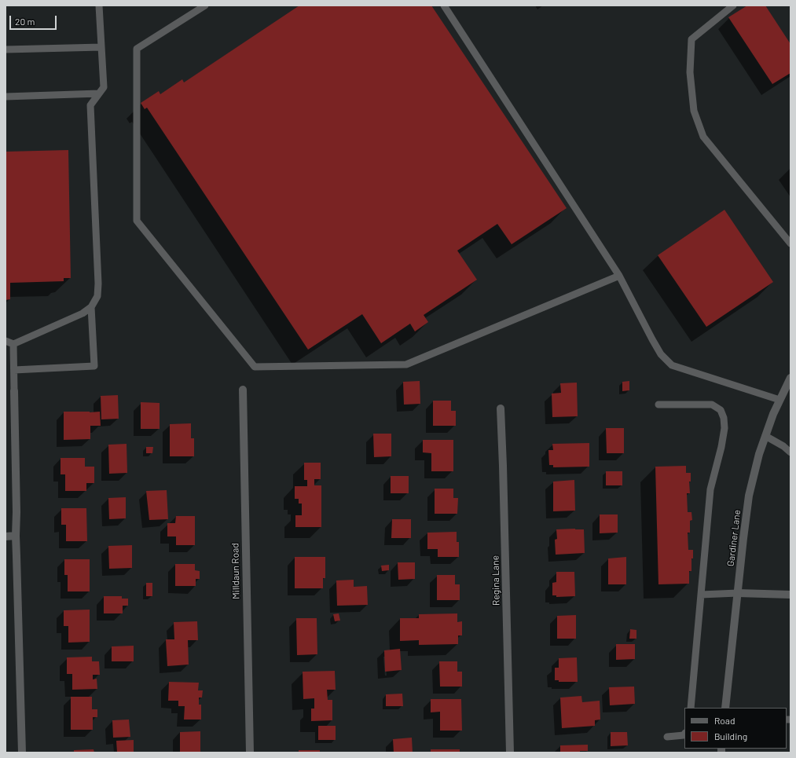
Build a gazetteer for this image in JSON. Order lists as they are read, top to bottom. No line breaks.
{"streets":{"street":["Gardiner Lane","Milldaun Road","Regina Lane"]},"legend":["Road","Building"],"scale_bar":"20 m"}
